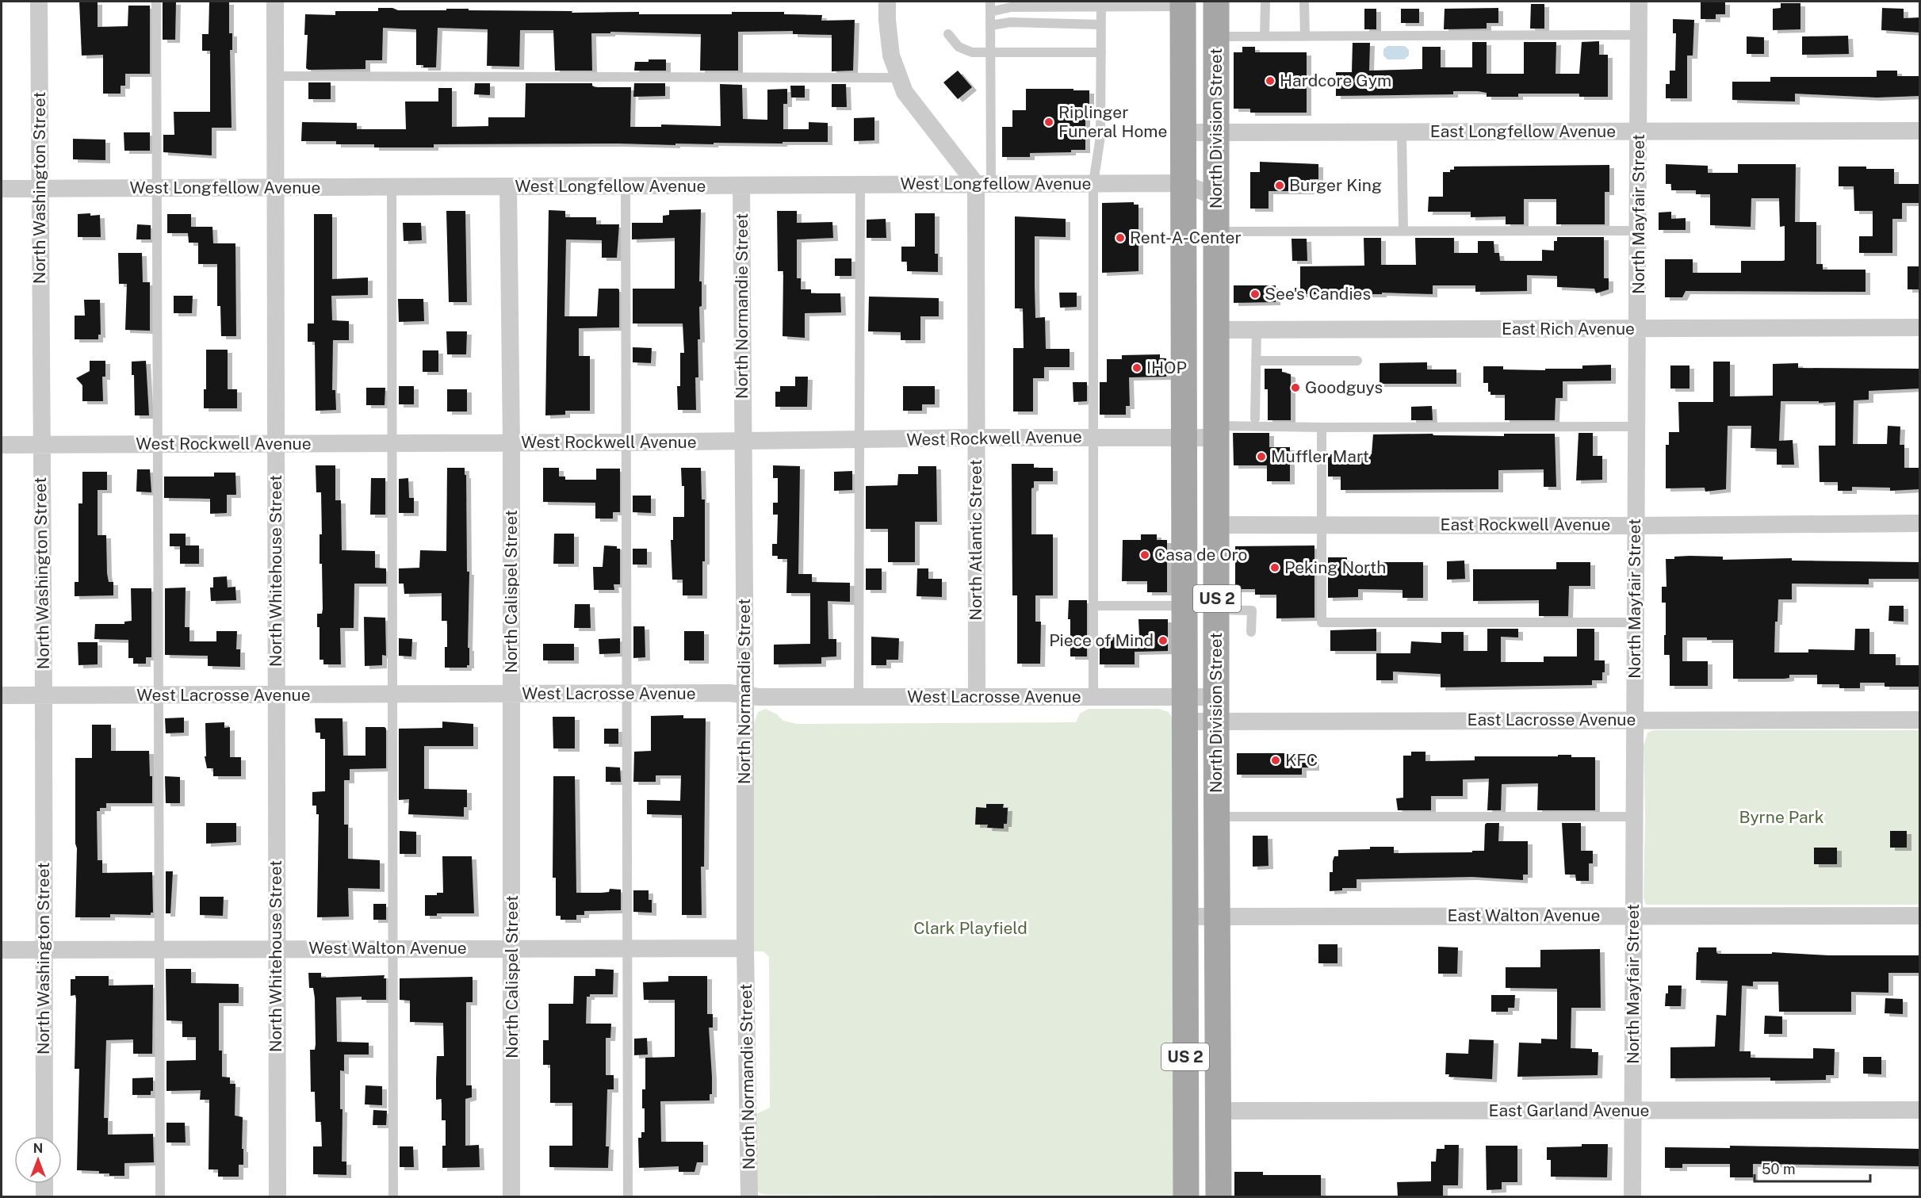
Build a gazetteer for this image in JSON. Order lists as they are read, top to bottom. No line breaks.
{"streets":{"main road":["North Division Street","US 2"],"street":["East Longfellow Avenue","West Longfellow Avenue","North Washington Street","North Mayfair Street","North Normandie Street","East Rich Avenue","West Rockwell Avenue","East Rockwell Avenue","North Atlantic Street","North Whitehouse Street","North Calispel Street","West Lacrosse Avenue","East Lacrosse Avenue","East Walton Avenue","West Walton Avenue","East Garland Avenue"]},"crossings":[["North Division Street","East Longfellow Avenue"],["North Division Street","West Longfellow Avenue"],["North Division Street","East Rich Avenue"],["North Division Street","West Rockwell Avenue"],["North Division Street","East Rockwell Avenue"],["North Division Street","West Lacrosse Avenue"],["North Division Street","East Lacrosse Avenue"],["North Division Street","East Walton Avenue"],["North Division Street","East Garland Avenue"],["East Longfellow Avenue","North Mayfair Street"],["West Longfellow Avenue","North Washington Street"],["West Longfellow Avenue","North Normandie Street"],["West Longfellow Avenue","North Atlantic Street"],["West Longfellow Avenue","North Whitehouse Street"],["West Longfellow Avenue","North Calispel Street"],["North Washington Street","West Rockwell Avenue"],["North Washington Street","West Lacrosse Avenue"],["North Washington Street","West Walton Avenue"],["North Mayfair Street","East Rich Avenue"],["North Mayfair Street","East Rockwell Avenue"],["North Mayfair Street","East Lacrosse Avenue"],["North Mayfair Street","East Walton Avenue"],["North Mayfair Street","East Garland Avenue"],["North Normandie Street","West Rockwell Avenue"],["North Normandie Street","West Lacrosse Avenue"],["North Normandie Street","West Walton Avenue"],["West Rockwell Avenue","North Atlantic Street"],["West Rockwell Avenue","North Whitehouse Street"],["West Rockwell Avenue","North Calispel Street"],["North Atlantic Street","West Lacrosse Avenue"],["North Whitehouse Street","West Lacrosse Avenue"],["North Whitehouse Street","West Walton Avenue"],["North Calispel Street","West Lacrosse Avenue"],["North Calispel Street","West Walton Avenue"],["West Lacrosse Avenue","East Lacrosse Avenue"]],"parks":["Byrne Park","Clark Playfield"],"places":["Hardcore Gym","Riplinger Funeral Home","Burger King","Rent-A-Center","See's Candies","IHOP","Goodguys","Muffler Mart","Casa de Oro","Peking North","Piece of Mind","KFC"],"scale_bar":"50 m","north":"top"}
